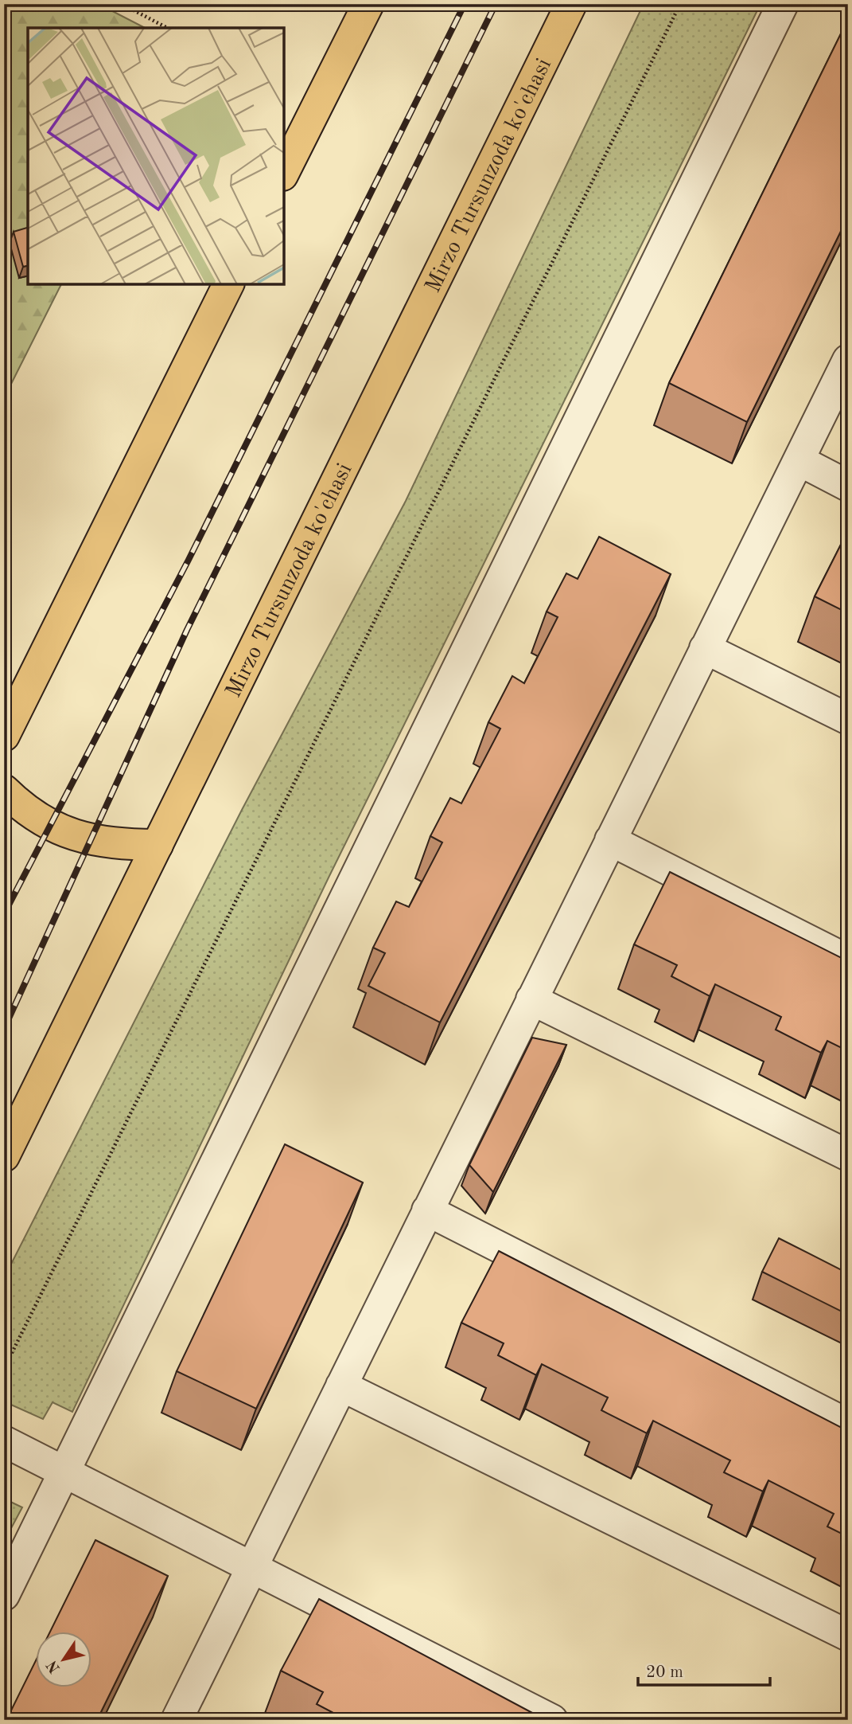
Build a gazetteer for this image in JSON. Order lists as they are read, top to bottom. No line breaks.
{"streets":{"main road":["Mirzo Tursunzoda ko'chasi"]},"scale_bar":"20 m","north":"bottom left"}
